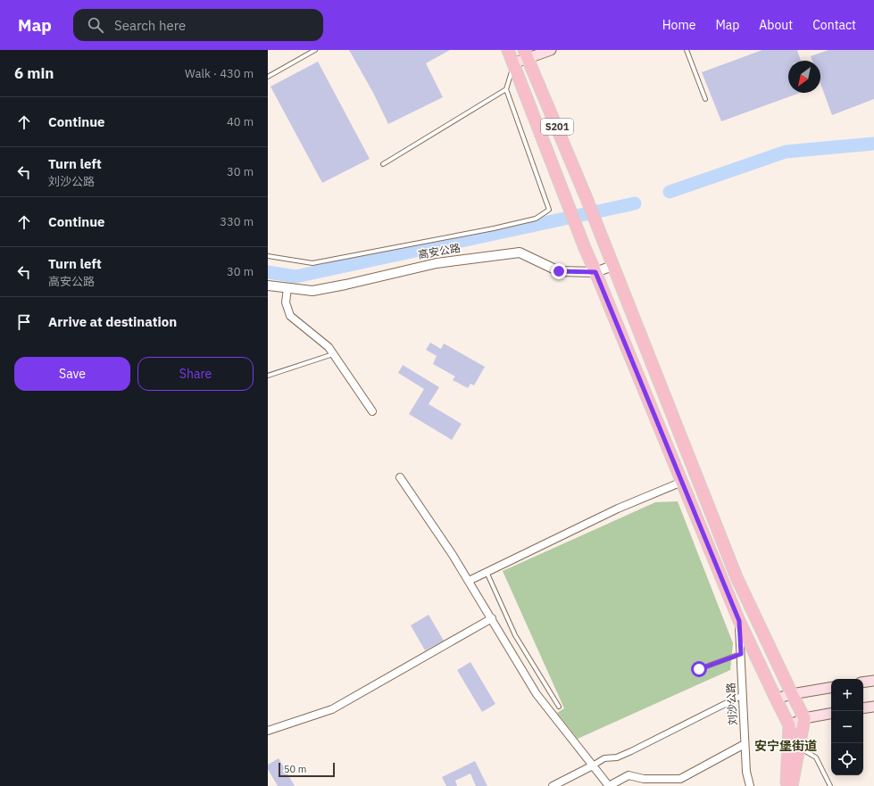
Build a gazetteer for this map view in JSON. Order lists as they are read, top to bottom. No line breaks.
{"streets":{"main road":["S201"],"street":["高安公路","刘沙公路"]},"crossings":[["S201","高安公路"],["S201","刘沙公路"]],"districts":["安宁堡街道"],"scale_bar":"50 m","north":"bottom left","page":{"header":"Map","search":"Search here","nav":["Home","Map","About","Contact"],"heading":["6 min","Walk · 430 m"],"list":[["Continue","40 m"],["Turn left","刘沙公路","30 m"],["Continue","330 m"],["Turn left","高安公路","30 m"],"Arrive at destination"],"buttons":["Save","Share"],"map_buttons":["+","−"],"scale":"50 m"}}
